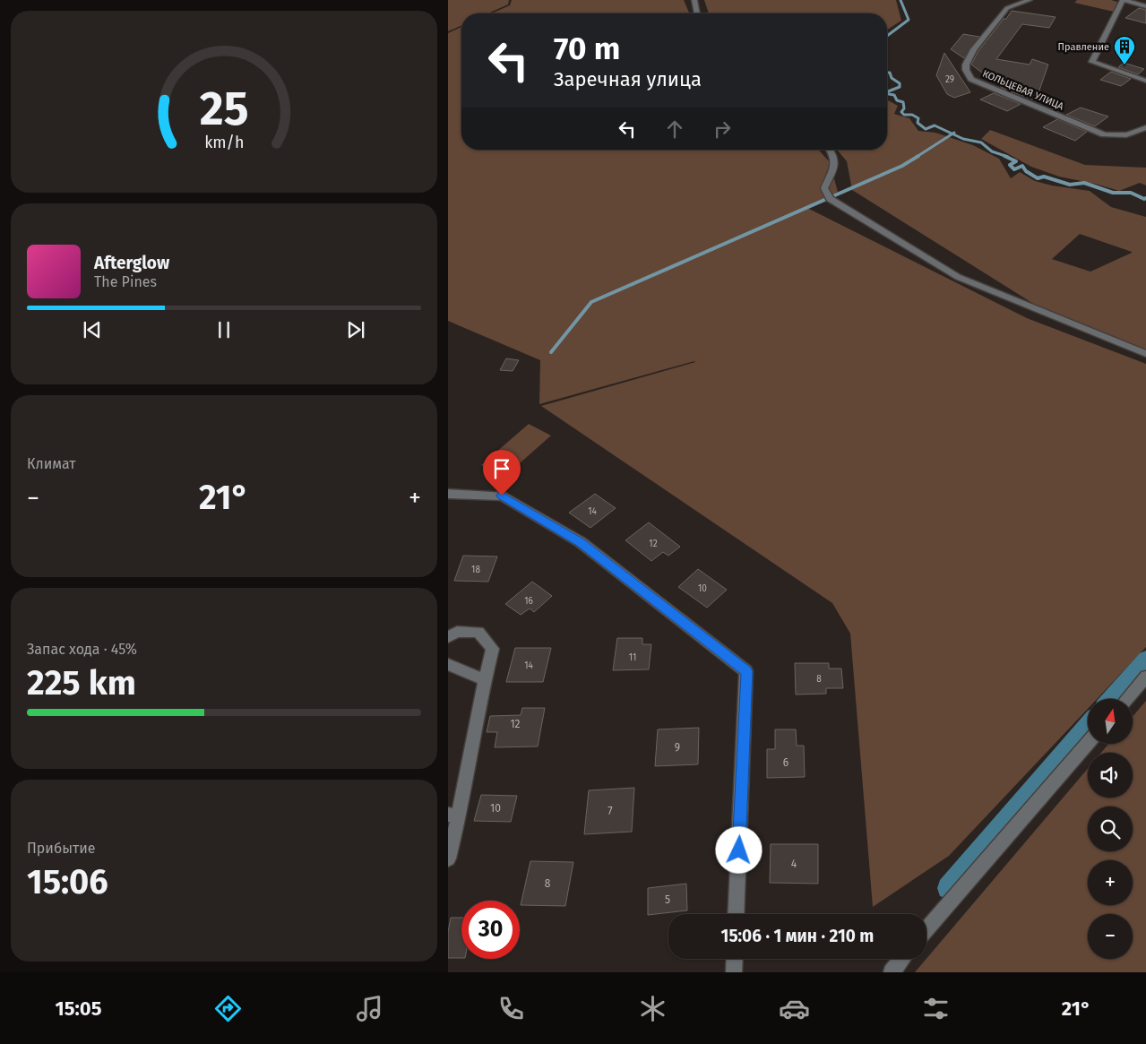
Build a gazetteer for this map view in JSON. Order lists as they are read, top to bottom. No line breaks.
{"streets":{"street":["КОЛЬЦЕВАЯ УЛИЦА"]},"places":{"building":["Правление"]},"house_numbers":["29","14","12","18","10","16","11","14","8","12","9","6","10","7","4","8","5"],"north":"top","page":{"turn":["70 m","Заречная улица"],"song":["Afterglow","The Pines"],"tile":["Климат",["Запас хода · 45%","225 km"],["Прибытие","15:06"]],"heat":["−","21°","+"],"map_buttons":["+","−"],"limit":"30","trip":"15:06 · 1 мин · 210 m","tabs":["15:05","21°"],"gauge":["25","km/h"]}}
